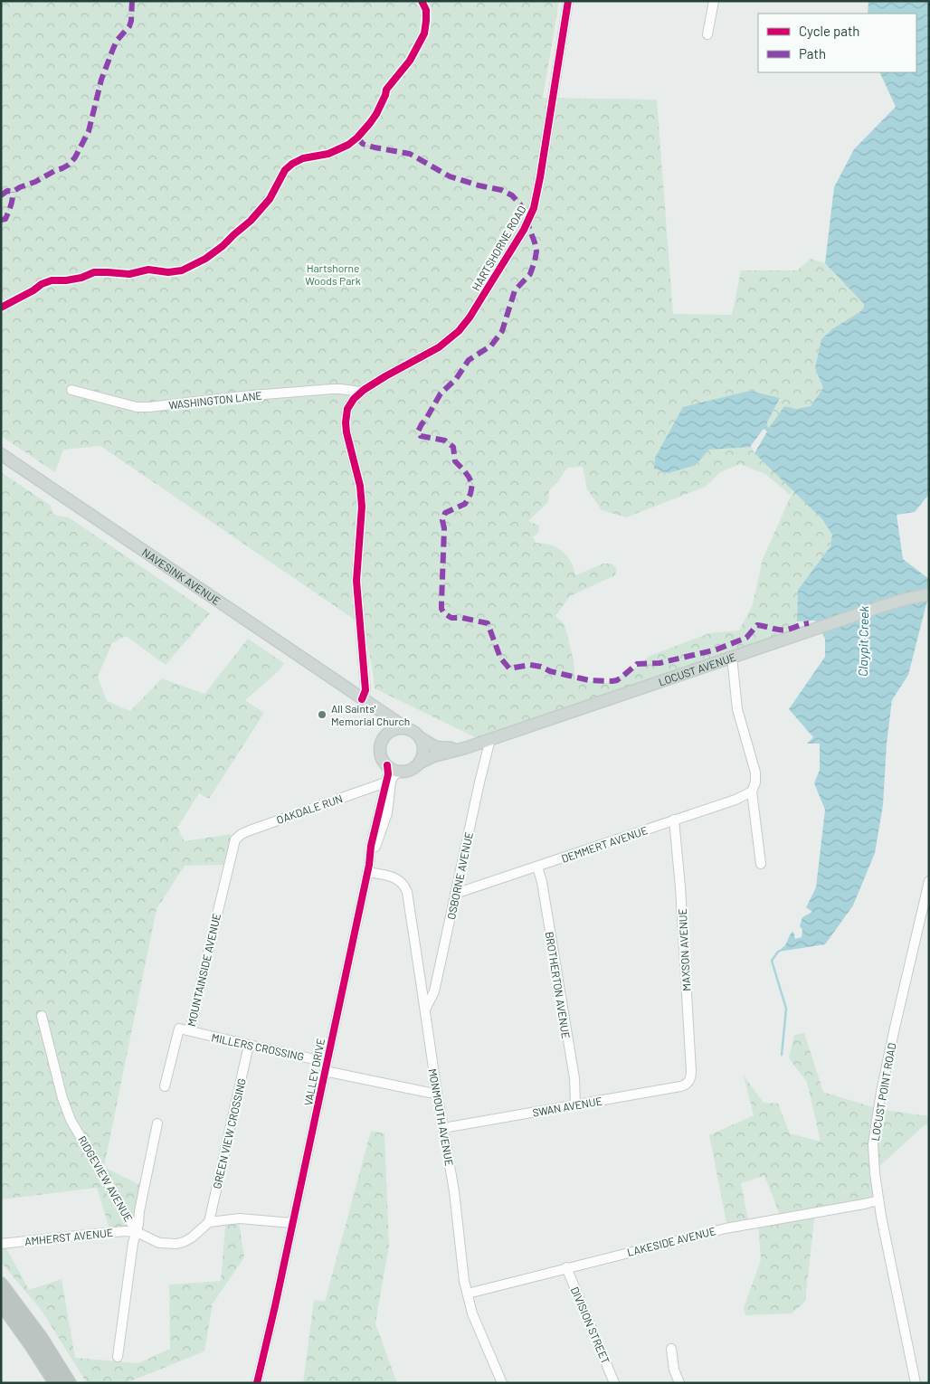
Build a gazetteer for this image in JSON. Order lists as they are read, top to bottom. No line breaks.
{"streets":{"main road":["NAVESINK AVENUE","LOCUST AVENUE"],"street":["HARTSHORNE ROAD","WASHINGTON LANE","OAKDALE RUN","DEMMERT AVENUE","OSBORNE AVENUE","MAXSON AVENUE","MOUNTAINSIDE AVENUE","BROTHERTON AVENUE","MILLERS CROSSING","VALLEY DRIVE","LOCUST POINT ROAD","SWAN AVENUE","MONMOUTH AVENUE","GREEN VIEW CROSSING","RIDGEVIEW AVENUE","AMHERST AVENUE","LAKESIDE AVENUE","DIVISION STREET"]},"crossings":[["HARTSHORNE ROAD","WASHINGTON LANE"],["NAVESINK AVENUE","LOCUST AVENUE"],["NAVESINK AVENUE","VALLEY DRIVE"],["LOCUST AVENUE","OSBORNE AVENUE"],["LOCUST AVENUE","VALLEY DRIVE"],["OAKDALE RUN","MOUNTAINSIDE AVENUE"],["OAKDALE RUN","VALLEY DRIVE"],["DEMMERT AVENUE","OSBORNE AVENUE"],["DEMMERT AVENUE","MAXSON AVENUE"],["DEMMERT AVENUE","BROTHERTON AVENUE"],["OSBORNE AVENUE","MONMOUTH AVENUE"],["MAXSON AVENUE","SWAN AVENUE"],["MOUNTAINSIDE AVENUE","MILLERS CROSSING"],["BROTHERTON AVENUE","SWAN AVENUE"],["MILLERS CROSSING","VALLEY DRIVE"],["MILLERS CROSSING","MONMOUTH AVENUE"],["MILLERS CROSSING","GREEN VIEW CROSSING"],["VALLEY DRIVE","MONMOUTH AVENUE"],["LOCUST POINT ROAD","LAKESIDE AVENUE"],["SWAN AVENUE","MONMOUTH AVENUE"],["MONMOUTH AVENUE","LAKESIDE AVENUE"],["GREEN VIEW CROSSING","RIDGEVIEW AVENUE"],["RIDGEVIEW AVENUE","AMHERST AVENUE"],["LAKESIDE AVENUE","DIVISION STREET"]],"water":["Claypit Creek"],"parks":["Hartshorne Woods Park"],"places":["All Saints' Memorial Church"],"legend":["Cycle path","Path"]}
